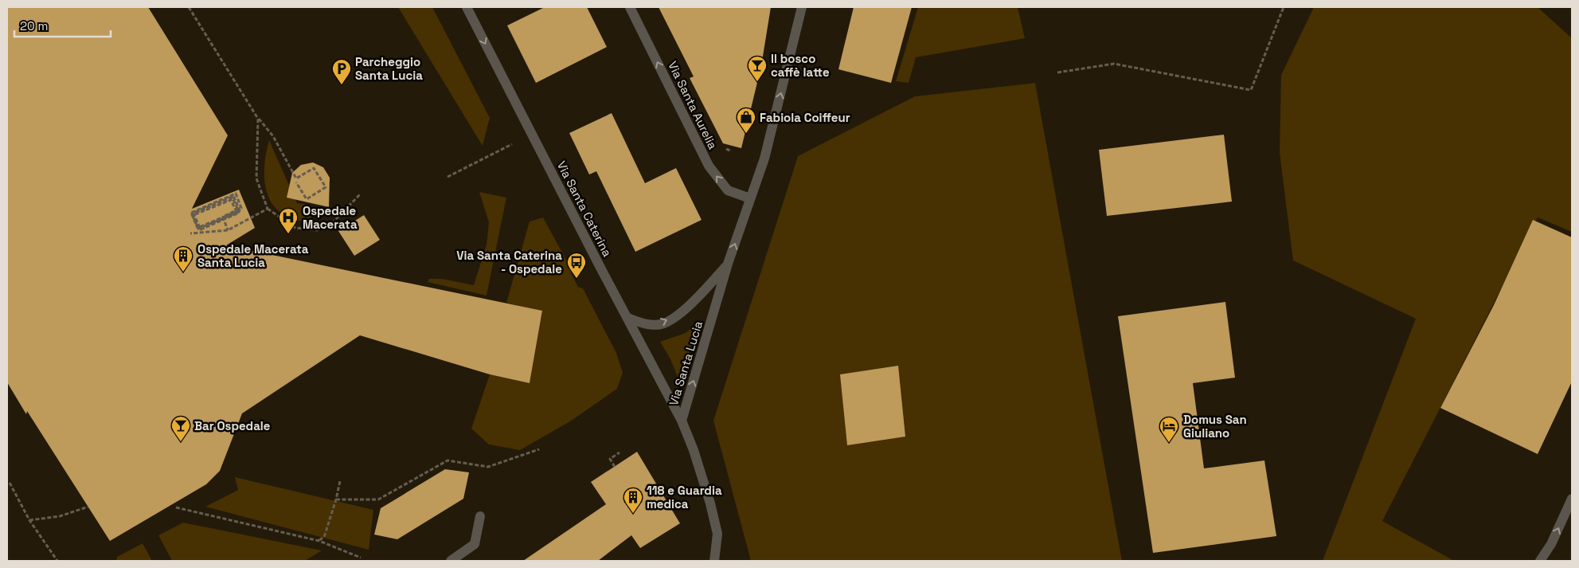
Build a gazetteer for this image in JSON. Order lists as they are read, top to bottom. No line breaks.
{"streets":{"street":["Via Santa Aurelia","Via Santa Caterina","Via Santa Lucia"]},"crossings":[["Via Santa Aurelia","Via Santa Lucia"],["Via Santa Caterina","Via Santa Lucia"]],"one_way":["Via Santa Aurelia","Via Santa Caterina","Via Santa Lucia"],"places":{"bar":["Il bosco caffè latte","Bar Ospedale"],"parking":["Parcheggio Santa Lucia"],"shop":["Fabiola Coiffeur"],"hospital":["Ospedale Macerata"],"building":["Ospedale Macerata Santa Lucia","118 e Guardia medica"],"bus stop":["Via Santa Caterina - Ospedale"],"hotel":["Domus San Giuliano"]},"scale_bar":"20 m"}
